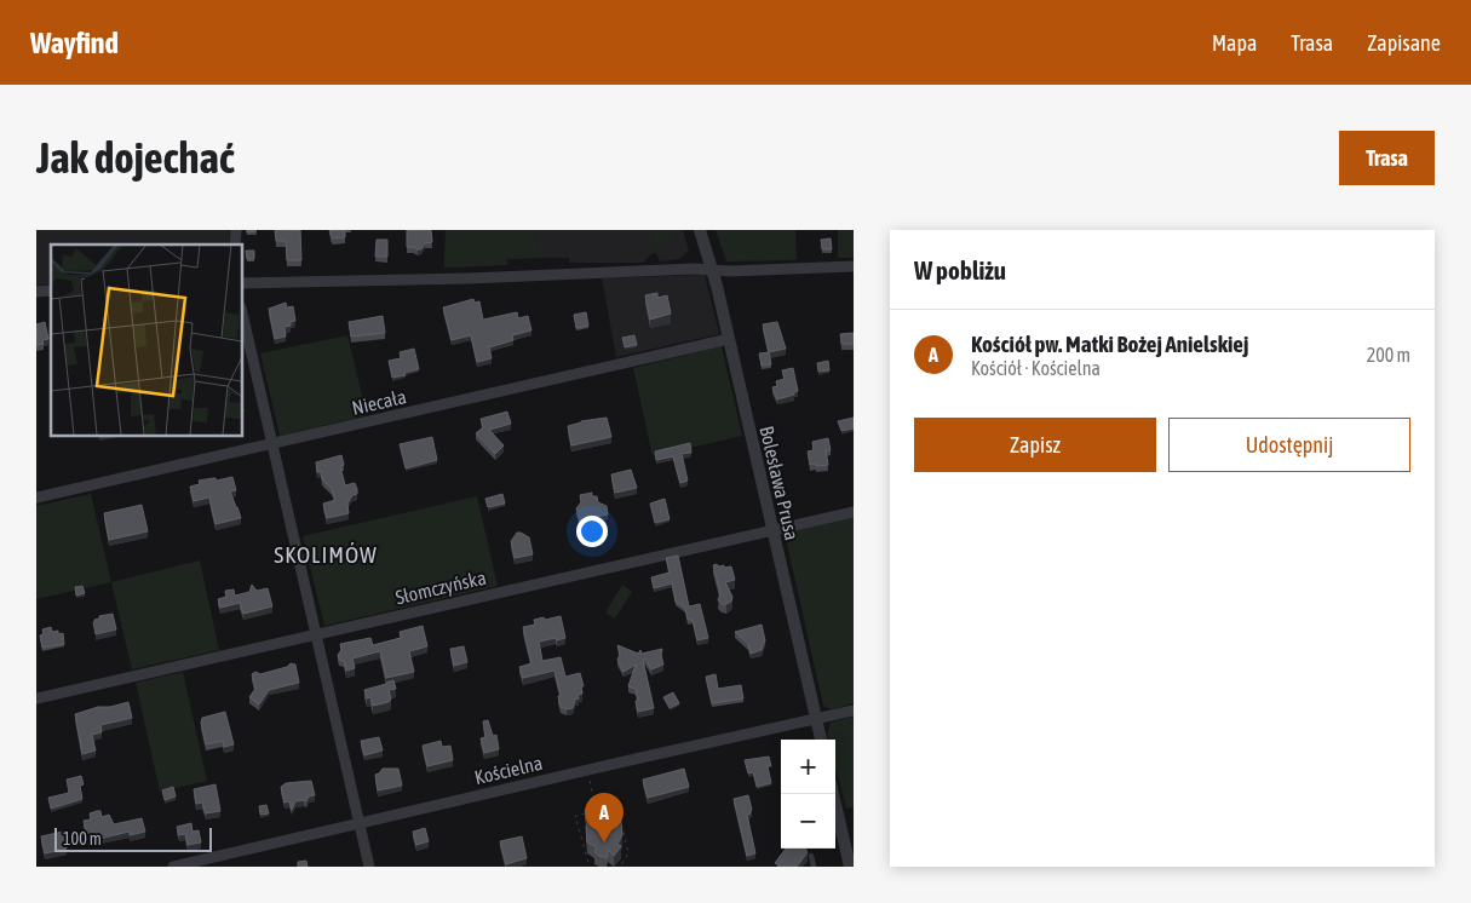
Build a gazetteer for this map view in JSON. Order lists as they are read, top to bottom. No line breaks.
{"streets":{"street":["Niecała","Bolesława Prusa","Słomczyńska","Kościelna"]},"crossings":[["Niecała","Bolesława Prusa"],["Bolesława Prusa","Słomczyńska"],["Bolesława Prusa","Kościelna"]],"districts":["SKOLIMÓW"],"scale_bar":"100 m","page":{"header":"Wayfind","nav":["Mapa","Trasa","Zapisane"],"buttons":["Trasa",["Zapisz","Udostępnij"]],"title":"Jak dojechać","heading":"W pobliżu","list":[{"mark":"A","name":"Kościół pw. Matki Bożej Anielskiej","note":"Kościół · Kościelna","value":"200 m"}],"map_buttons":["+","−"],"pins":"A","scale":"100 m"}}
